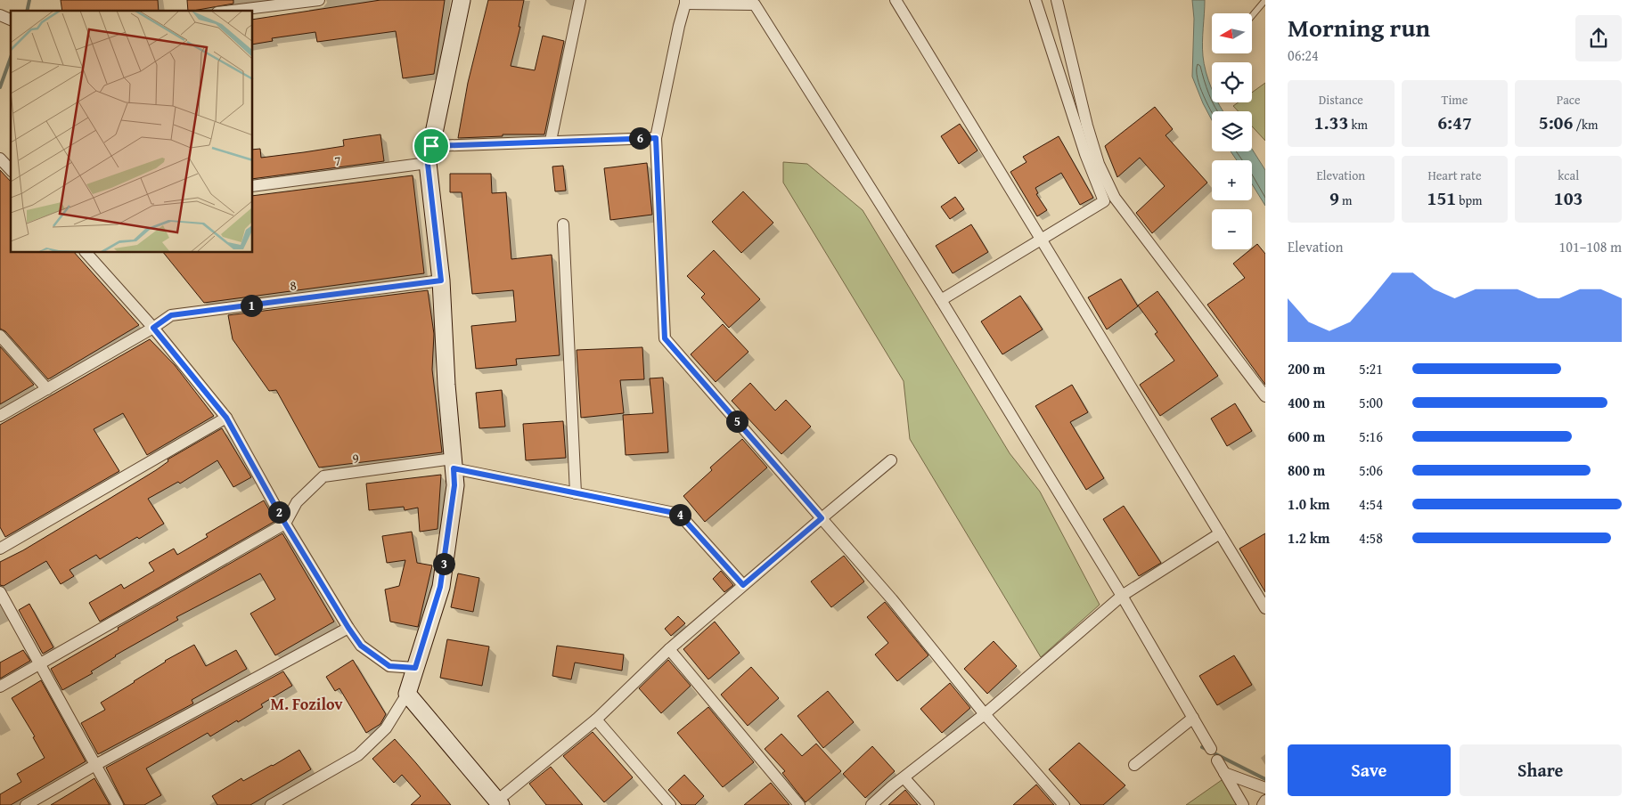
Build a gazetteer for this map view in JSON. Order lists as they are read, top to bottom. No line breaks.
{"streets":{"street":["7","8","9"]},"districts":["M. Fozilov"],"north":"left","page":{"heading":["Morning run","06:24"],"map_buttons":["+","−"],"stats":[["Distance","1.33 km"],["Time","6:47"],["Pace","5:06 /km"],["Elevation","9 m"],["Heart rate","151 bpm"],["kcal","103"]],"pins":["6","1","5","2","4","3"],"chart":["Elevation","101–108 m"],"list":[{"name":"200 m","note":"5:21"},{"name":"400 m","note":"5:00"},{"name":"600 m","note":"5:16"},{"name":"800 m","note":"5:06"},{"name":"1.0 km","note":"4:54"},{"name":"1.2 km","note":"4:58"}],"buttons":["Save","Share"]}}
